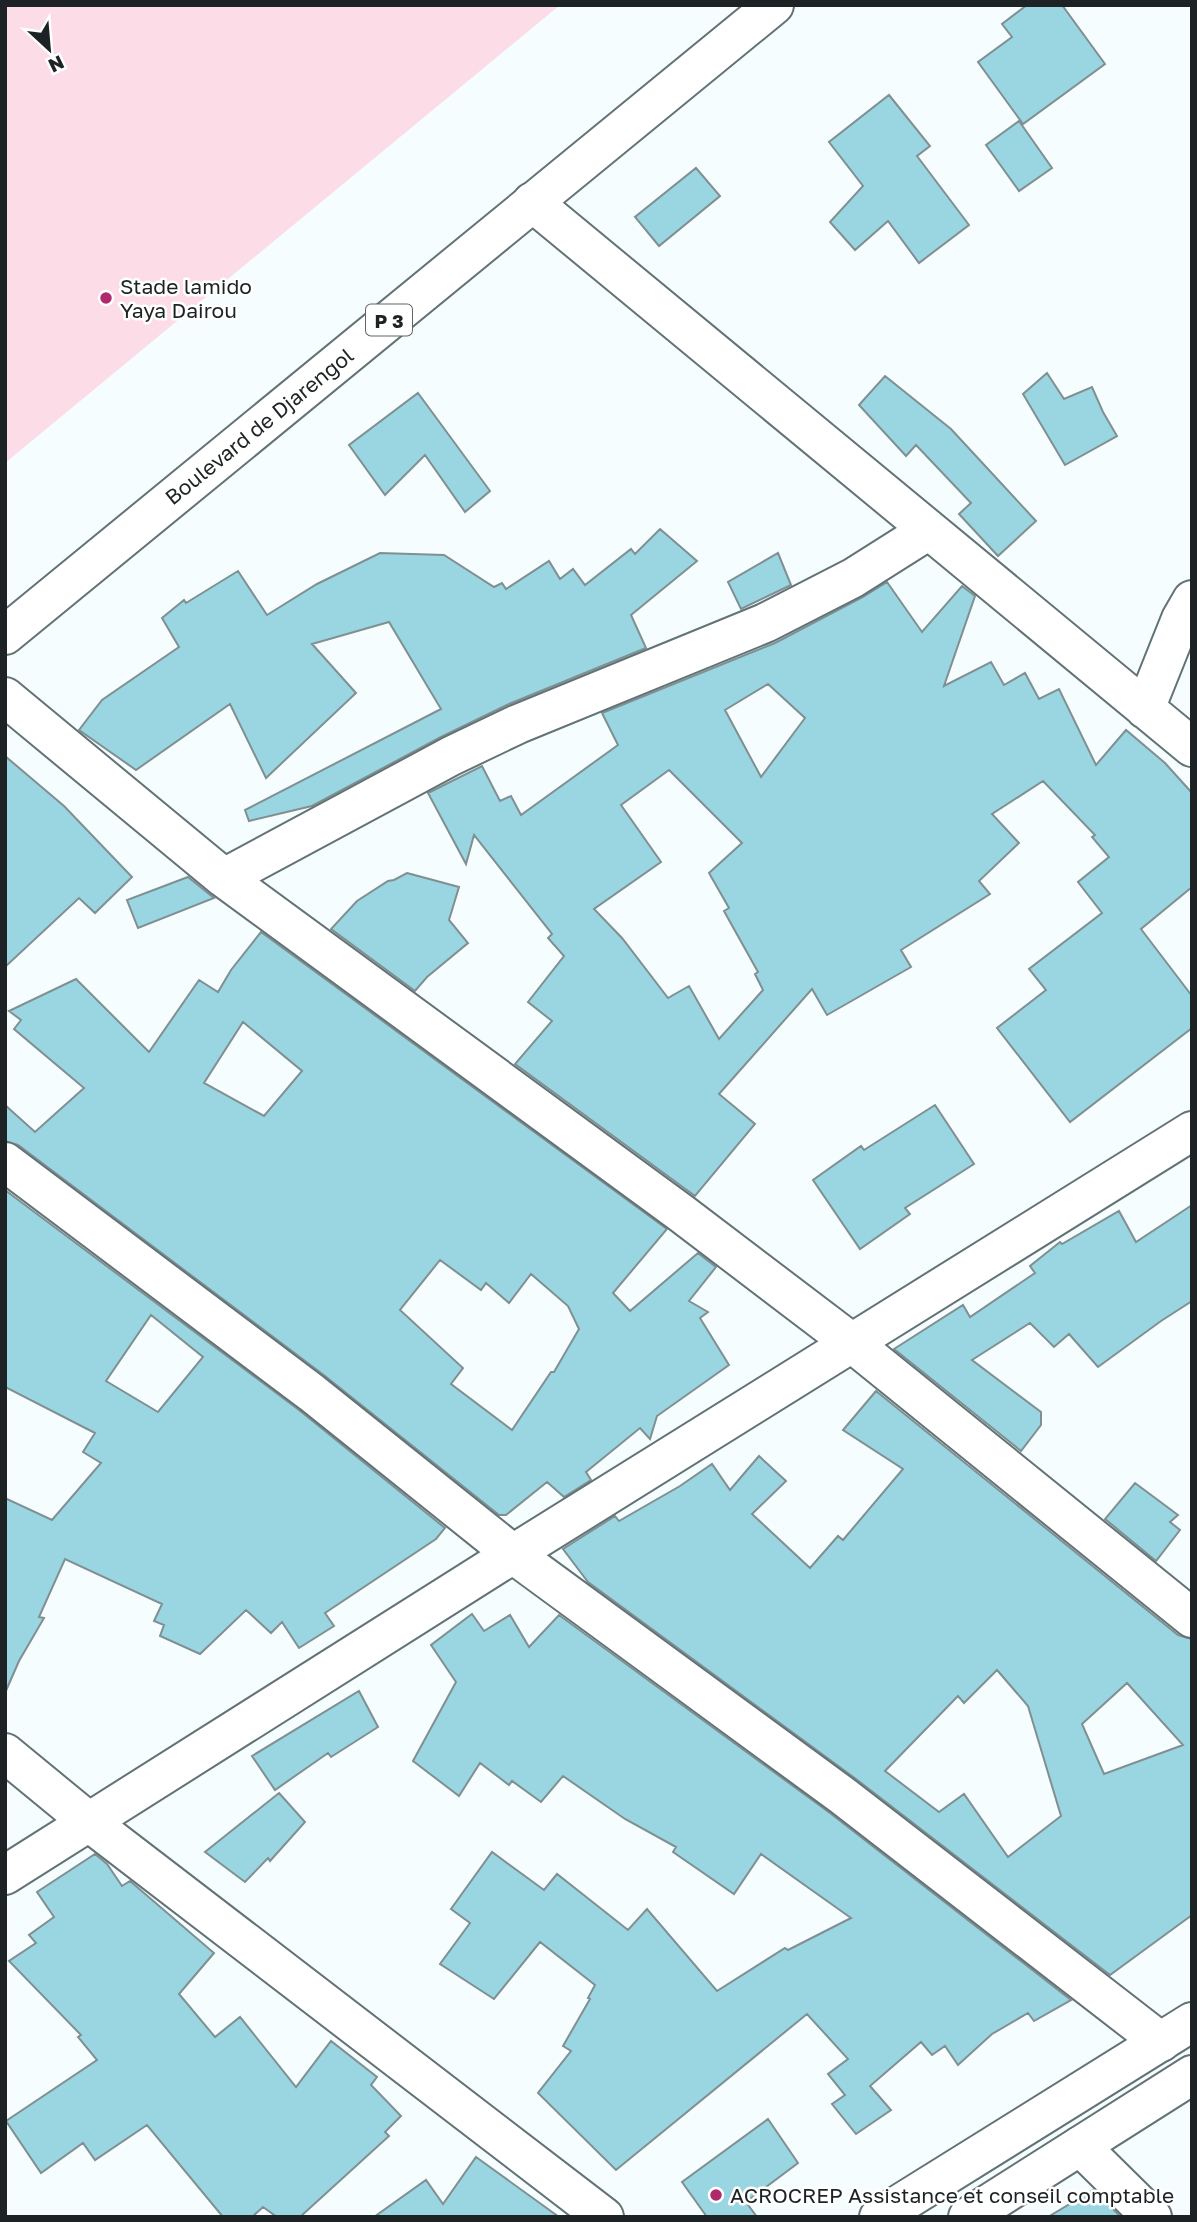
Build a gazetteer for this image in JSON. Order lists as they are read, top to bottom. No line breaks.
{"streets":{"street":["P 3","Boulevard de Djarengol"]},"places":["Stade lamido Yaya Dairou","ACROCREP Assistance et conseil comptable"],"north":"bottom right"}
